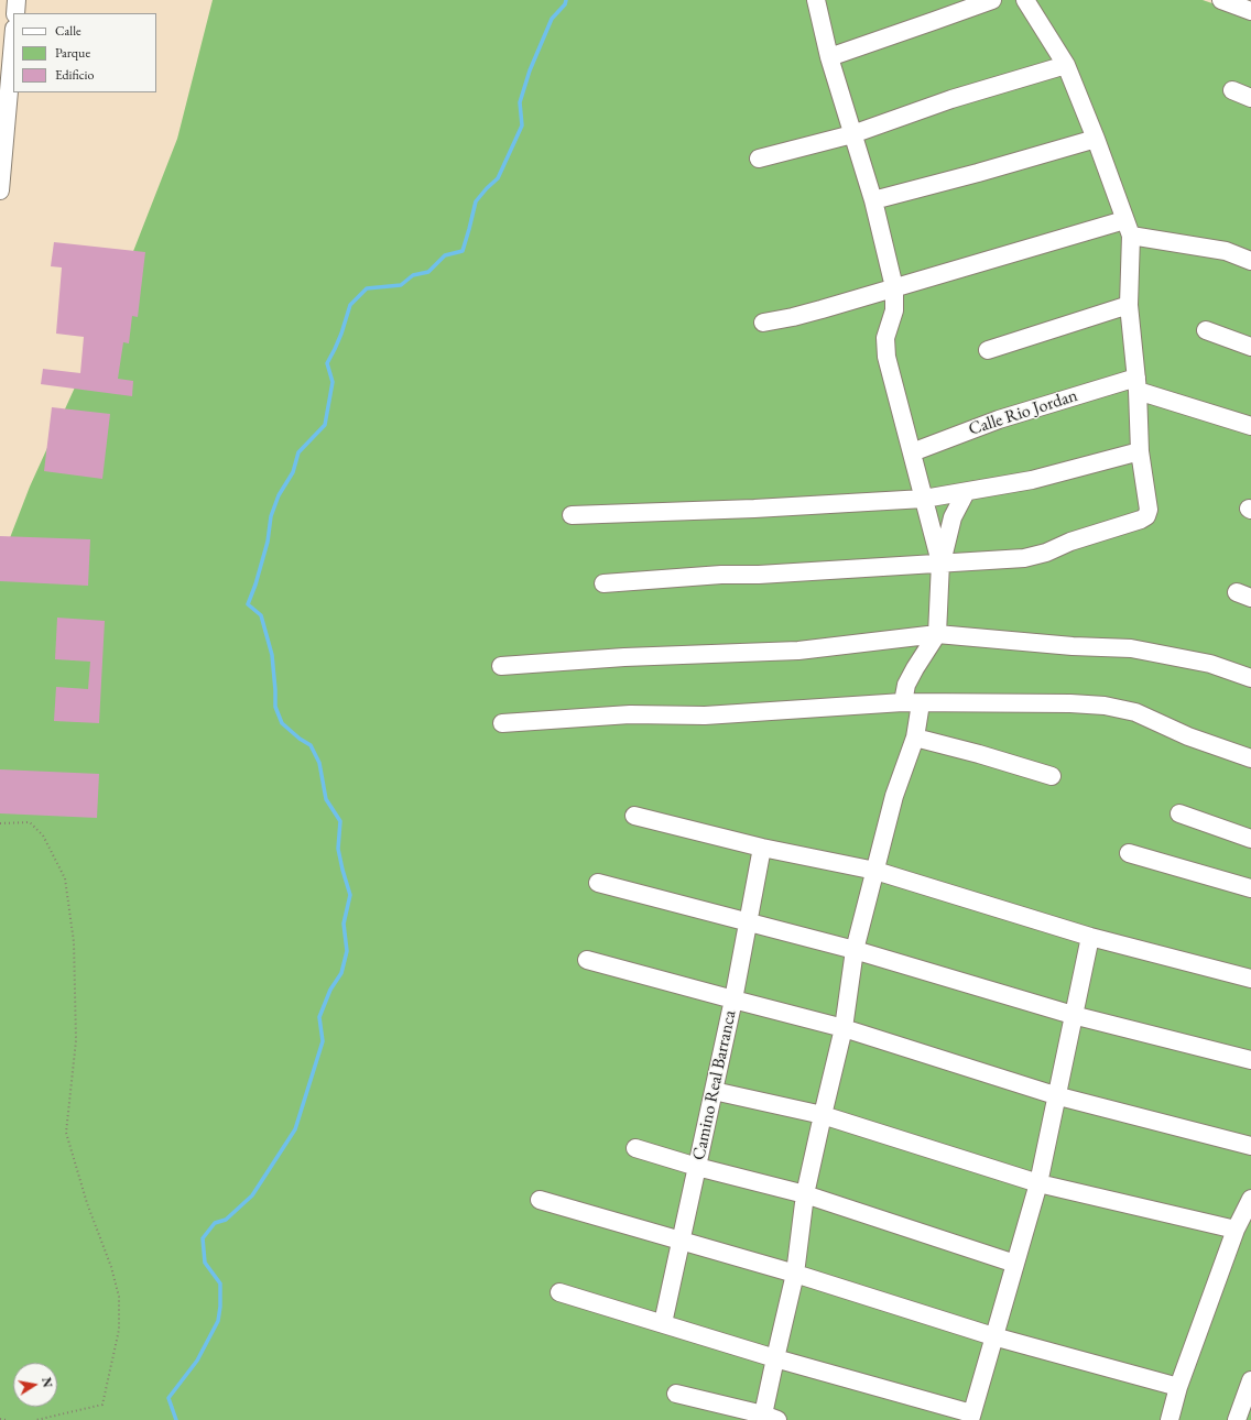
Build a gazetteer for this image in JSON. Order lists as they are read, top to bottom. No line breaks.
{"streets":{"street":["Calle Rio Jordan","Camino Real Barranca"]},"legend":["Calle","Parque","Edificio"],"north":"right"}
